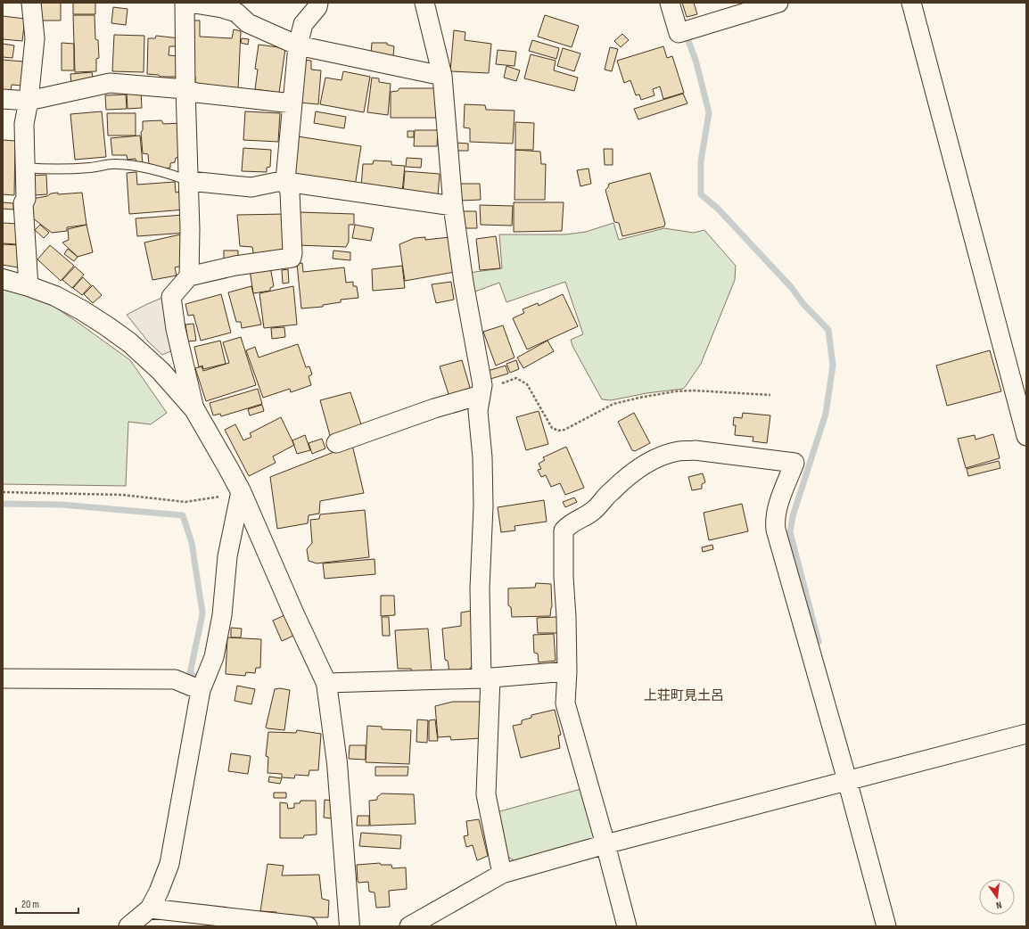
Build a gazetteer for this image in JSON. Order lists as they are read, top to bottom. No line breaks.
{"districts":["上荘町見土呂"],"scale_bar":"20 m","north":"bottom"}
